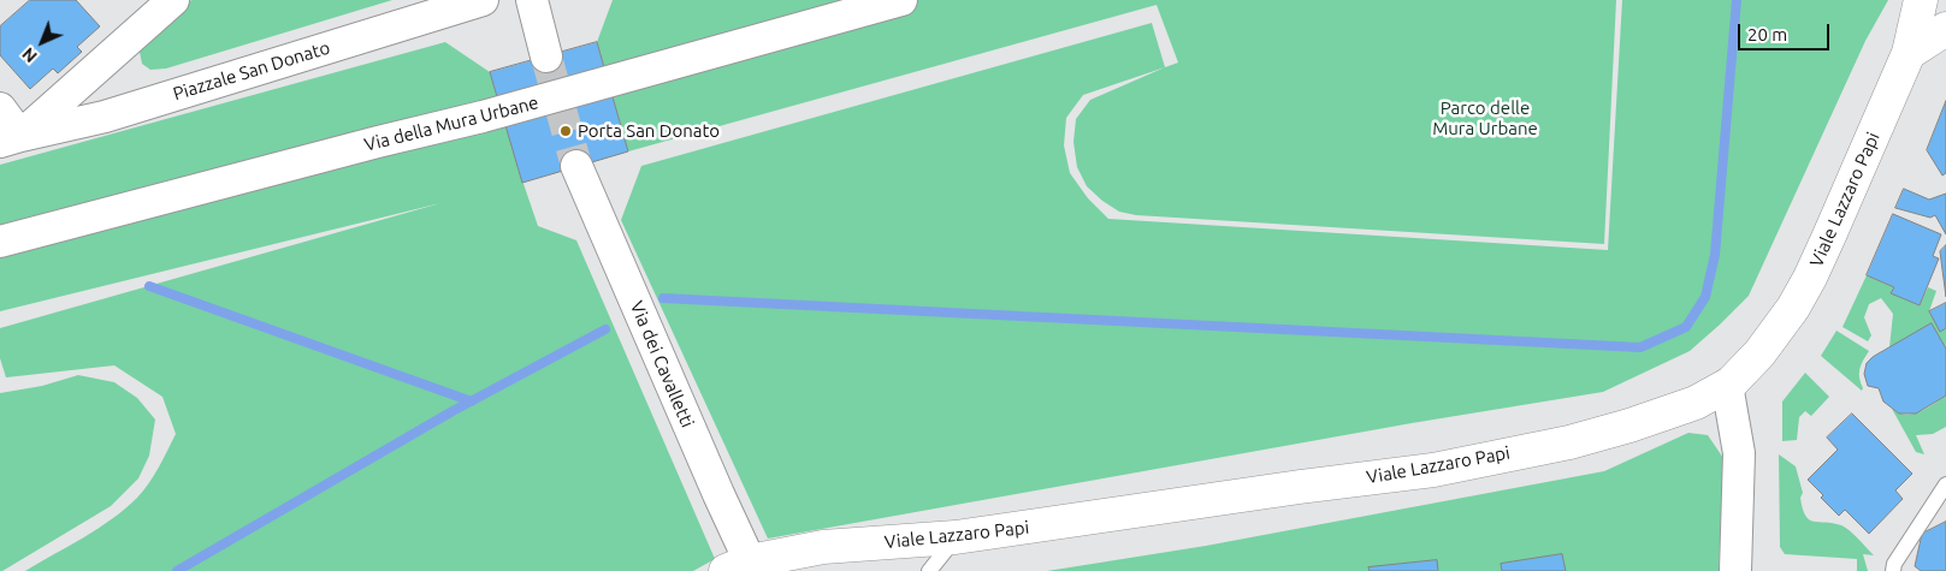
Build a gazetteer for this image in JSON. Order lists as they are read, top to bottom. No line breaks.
{"streets":{"main road":["Viale Lazzaro Papi"],"street":["Piazzale San Donato","Via della Mura Urbane","Via dei Cavalletti"]},"crossings":[["Viale Lazzaro Papi","Via dei Cavalletti"]],"parks":["Parco delle Mura Urbane"],"places":["Porta San Donato"],"scale_bar":"20 m","north":"bottom left"}
